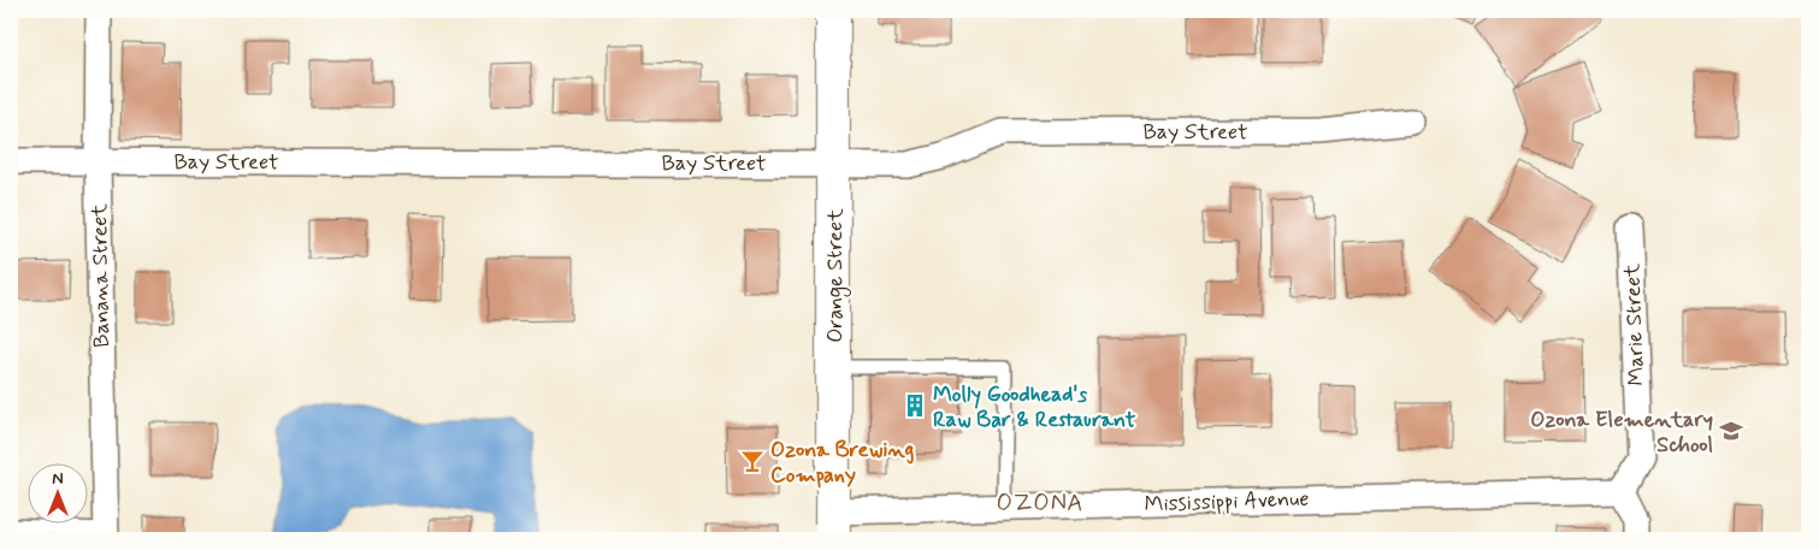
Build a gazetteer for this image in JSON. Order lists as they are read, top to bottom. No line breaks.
{"streets":{"street":["Bay Street","Banana Street","Orange Street","Marie Street","Mississippi Avenue"]},"crossings":[["Bay Street","Banana Street"],["Bay Street","Orange Street"],["Orange Street","Mississippi Avenue"],["Marie Street","Mississippi Avenue"]],"districts":["OZONA"],"places":{"building":["Molly Goodhead's Raw Bar & Restaurant"],"school or university":["Ozona Elementary School"],"bar":["Ozona Brewing Company"]},"north":"top"}
